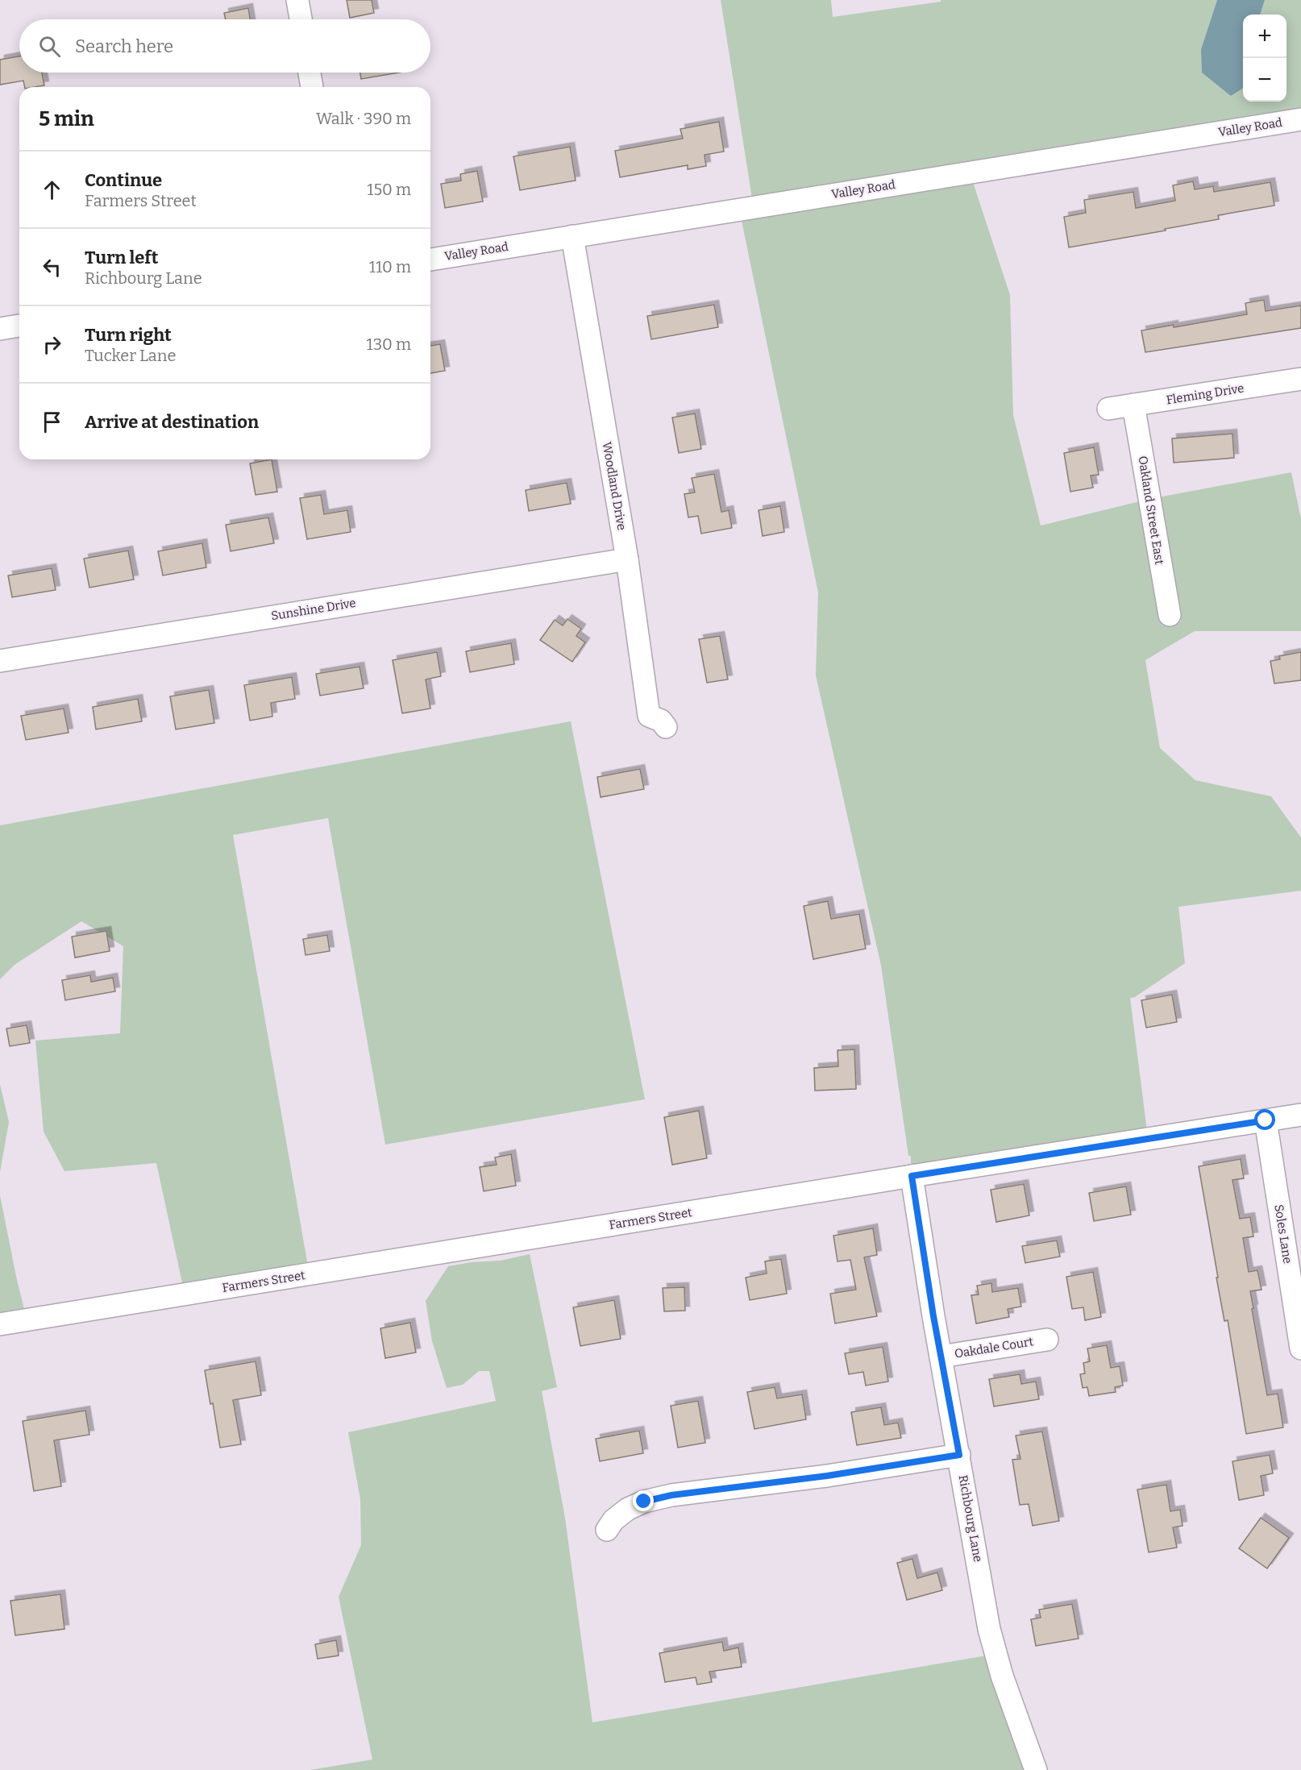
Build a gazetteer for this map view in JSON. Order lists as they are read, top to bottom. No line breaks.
{"streets":{"street":["Valley Road","Fleming Drive","Woodland Drive","Oakland Street East","Sunshine Drive","Farmers Street","Soles Lane","Oakdale Court","Richbourg Lane"]},"crossings":[["Valley Road","Woodland Drive"],["Fleming Drive","Oakland Street East"],["Woodland Drive","Sunshine Drive"],["Farmers Street","Soles Lane"],["Farmers Street","Richbourg Lane"],["Oakdale Court","Richbourg Lane"]],"page":{"map_buttons":["+","−"],"search":"Search here","heading":["5 min","Walk · 390 m"],"list":[["Continue","Farmers Street","150 m"],["Turn left","Richbourg Lane","110 m"],["Turn right","Tucker Lane","130 m"],"Arrive at destination"]}}
